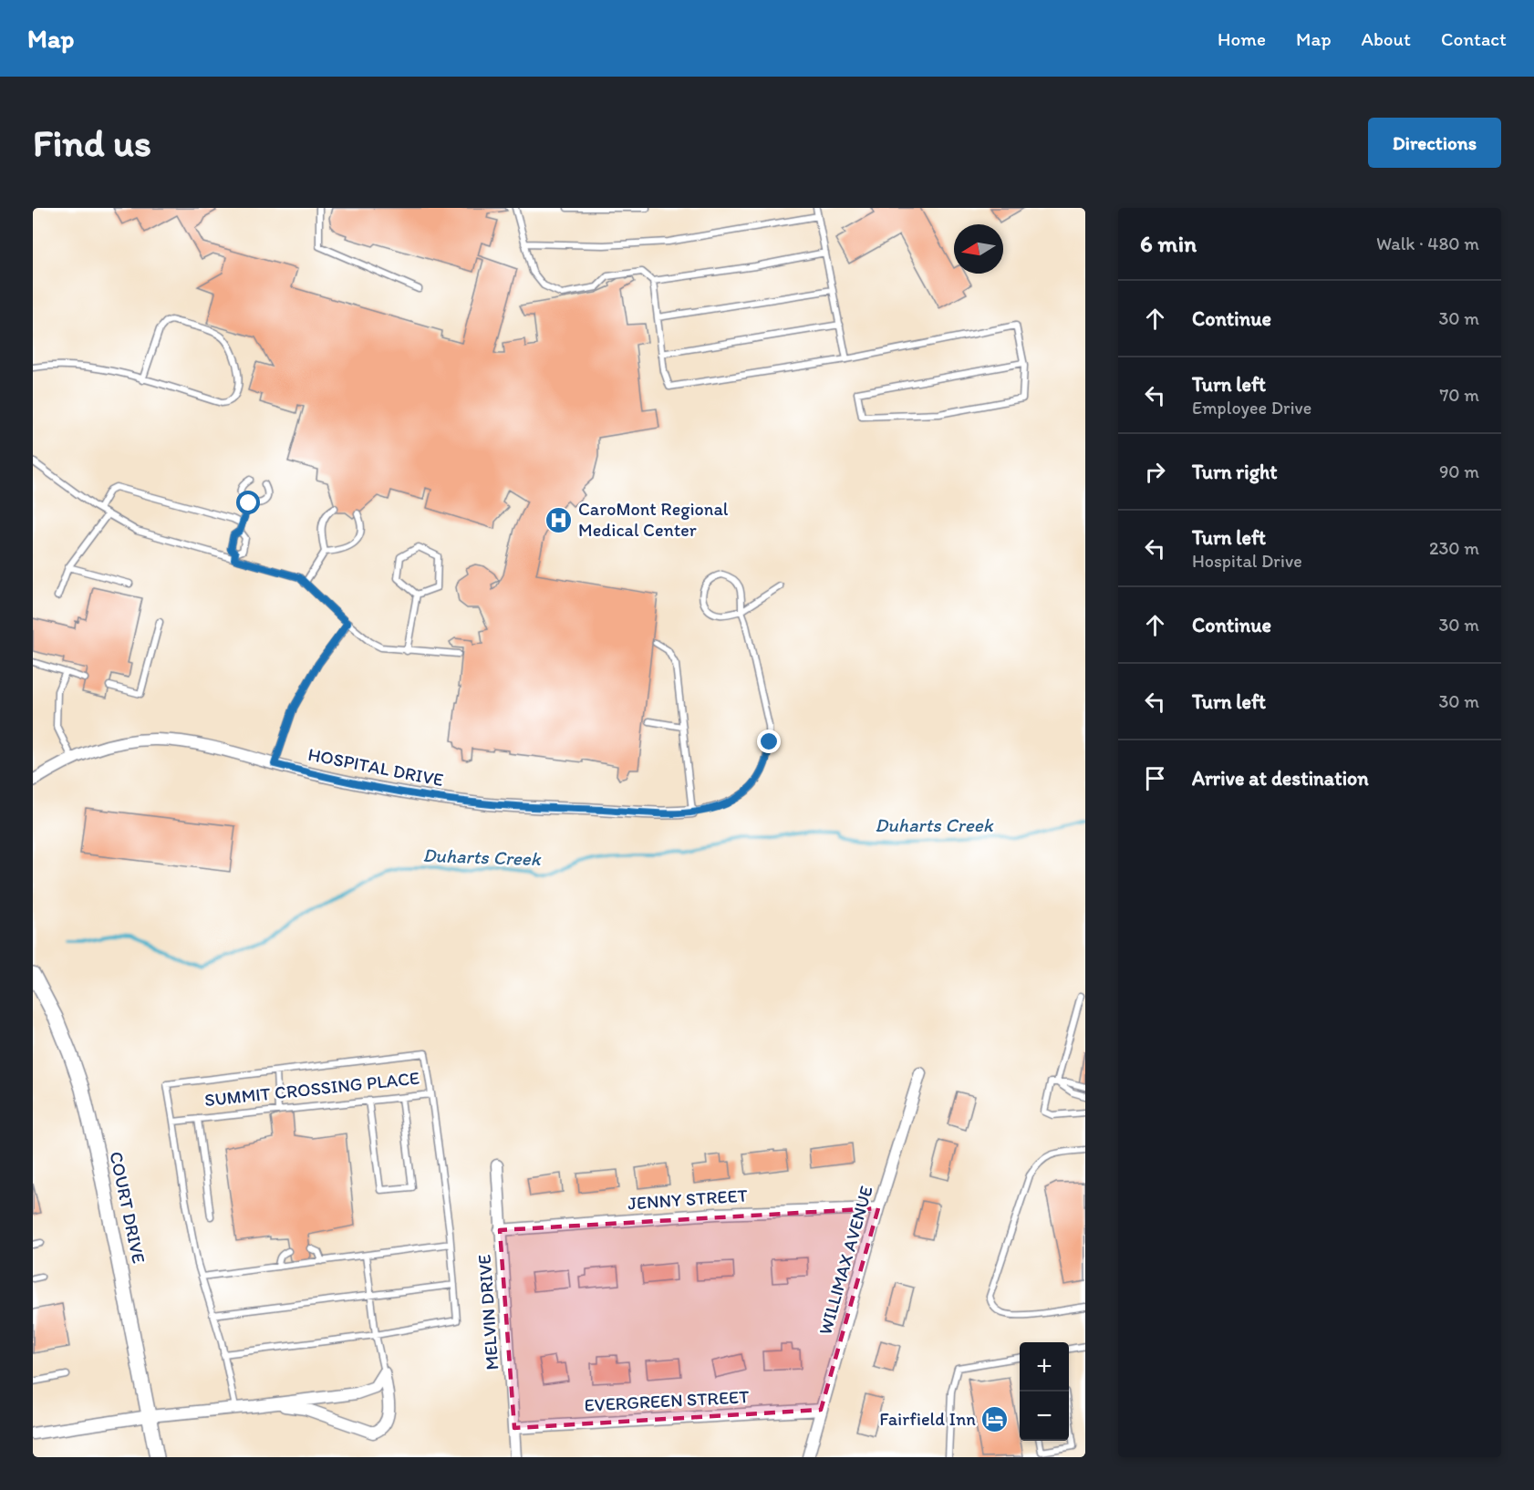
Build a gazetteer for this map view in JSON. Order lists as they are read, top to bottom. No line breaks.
{"streets":{"street":["HOSPITAL DRIVE","JENNY STREET","COURT DRIVE","WILLIMAX AVENUE","MELVIN DRIVE","EVERGREEN STREET"],"lane":["SUMMIT CROSSING PLACE"]},"crossings":[["JENNY STREET","WILLIMAX AVENUE"],["JENNY STREET","MELVIN DRIVE"],["WILLIMAX AVENUE","EVERGREEN STREET"],["MELVIN DRIVE","EVERGREEN STREET"]],"water":["Duharts Creek"],"places":{"hospital":["CaroMont Regional Medical Center"],"hotel":["Fairfield Inn"]},"north":"left","page":{"header":"Map","nav":["Home","Map","About","Contact"],"buttons":"Directions","title":"Find us","heading":["6 min","Walk · 480 m"],"list":[["Continue","30 m"],["Turn left","Employee Drive","70 m"],["Turn right","90 m"],["Turn left","Hospital Drive","230 m"],["Continue","30 m"],["Turn left","30 m"],"Arrive at destination"],"map_buttons":["+","−"]}}
